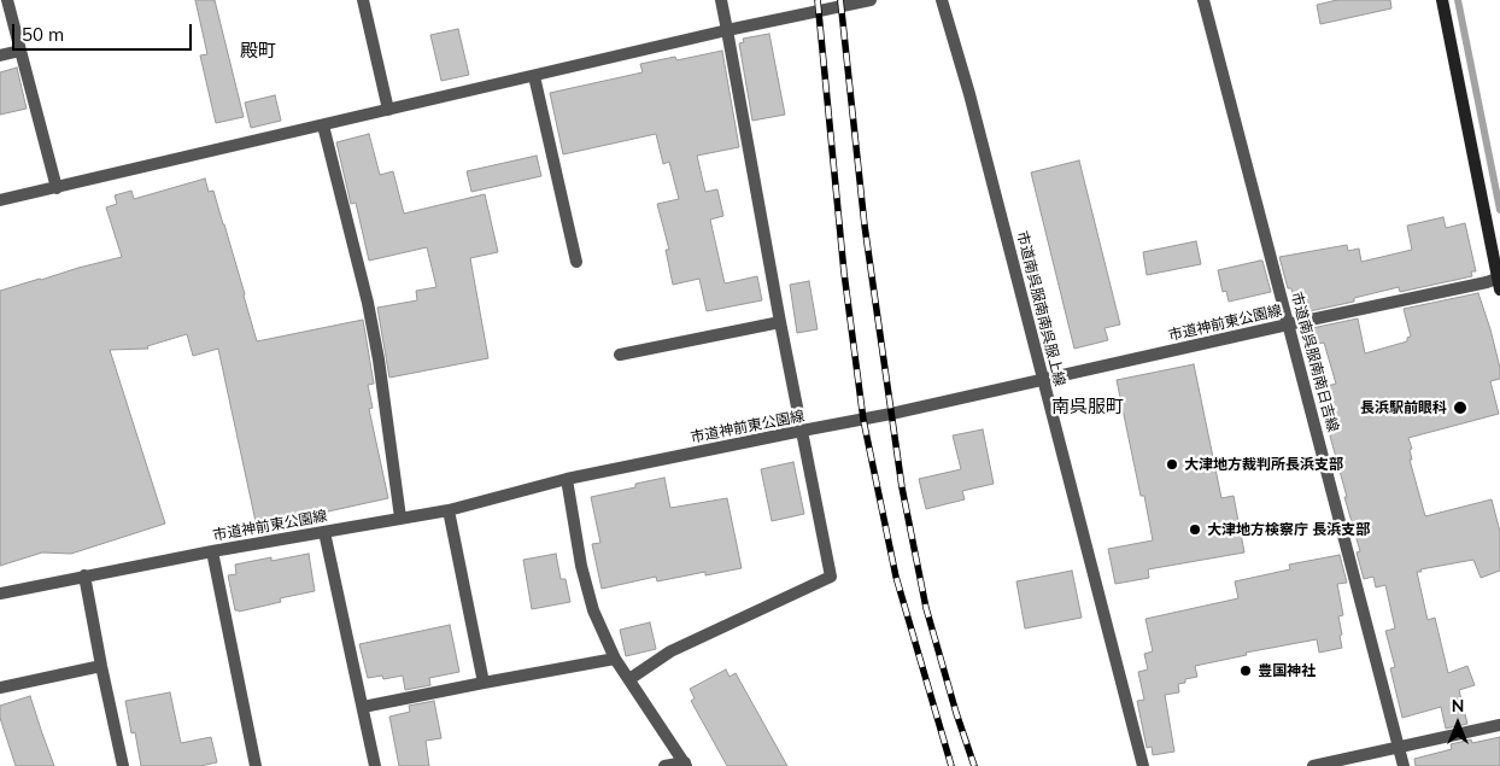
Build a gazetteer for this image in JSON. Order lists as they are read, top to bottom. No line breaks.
{"streets":{"street":["市道南呉服南南呉服上線","市道神前東公園線","市道南呉服南南日吉線"]},"crossings":[["市道南呉服南南呉服上線","市道神前東公園線"],["市道神前東公園線","市道南呉服南南日吉線"]],"districts":["殿町","南呉服町"],"places":["長浜駅前眼科","大津地方裁判所長浜支部","大津地方検察庁 長浜支部","豊国神社"],"scale_bar":"50 m","north":"top"}
